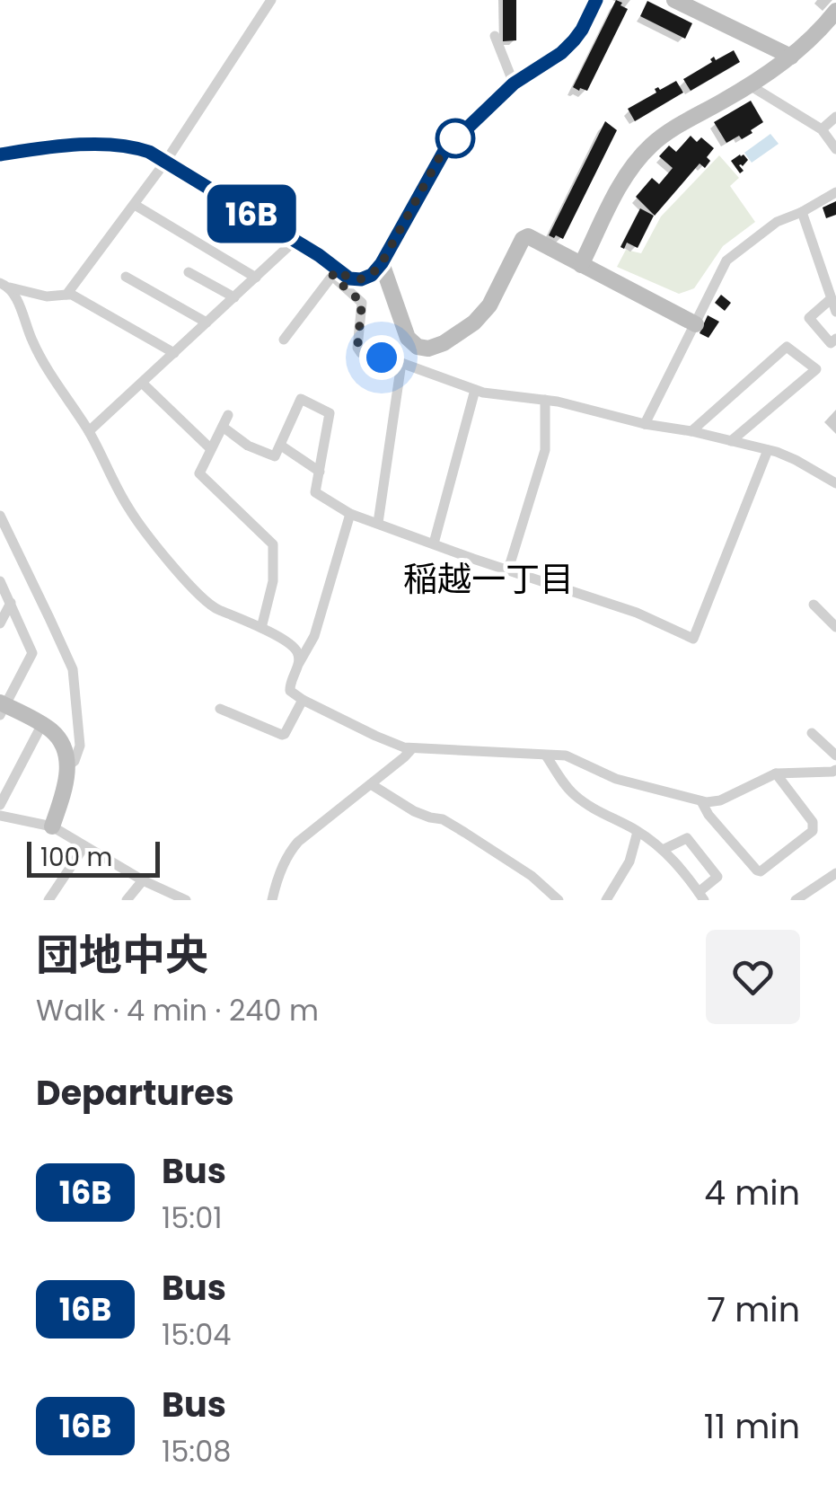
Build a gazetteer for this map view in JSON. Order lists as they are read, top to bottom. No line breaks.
{"districts":["稲越一丁目"],"lines":["bus line 16B"],"scale_bar":"100 m","page":{"on_map":"16B","scale":"100 m","heading":[["団地中央","Walk · 4 min · 240 m"],"Departures"],"list":[{"mark":"16B","name":"Bus","note":"15:01","value":"4 min"},{"mark":"16B","name":"Bus","note":"15:04","value":"7 min"},{"mark":"16B","name":"Bus","note":"15:08","value":"11 min"}]}}
